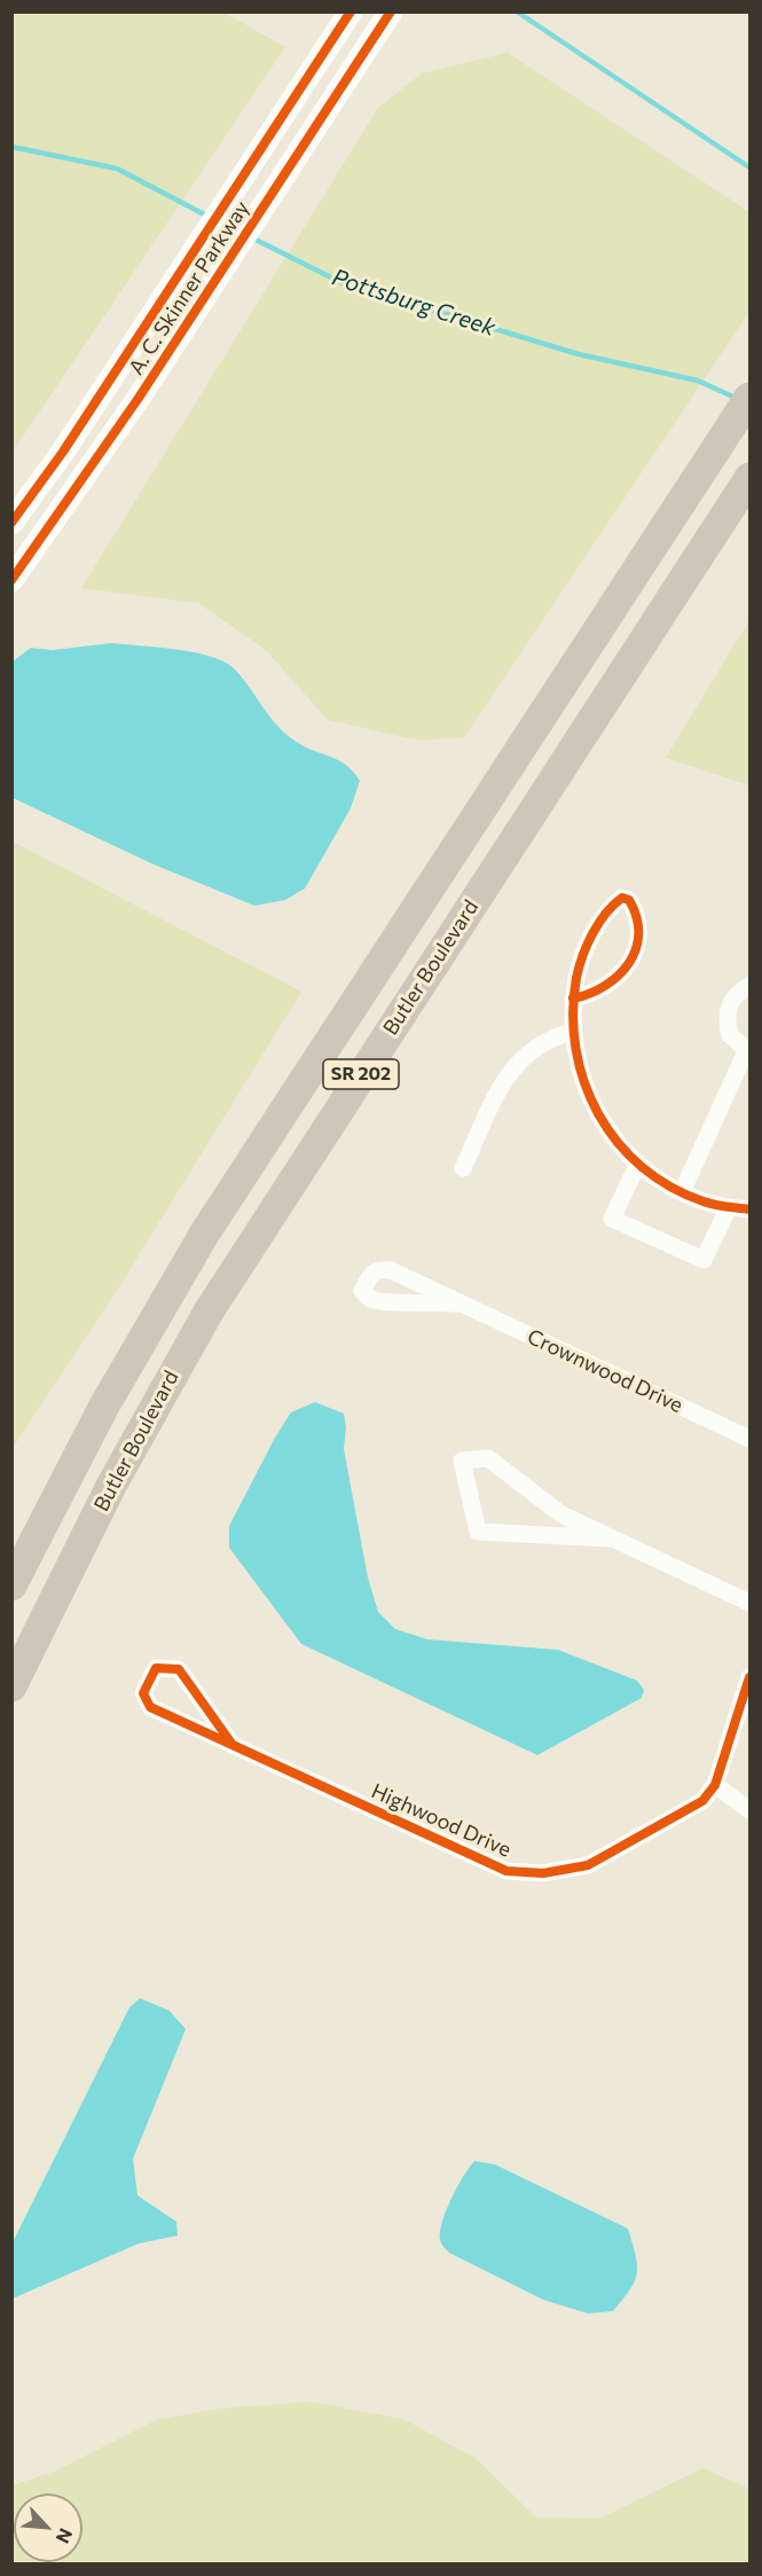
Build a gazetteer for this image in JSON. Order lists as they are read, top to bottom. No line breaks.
{"streets":{"highway":["Butler Boulevard","SR 202"],"main road":["A. C. Skinner Parkway"],"street":["Crownwood Drive","Highwood Drive"]},"water":["Pottsburg Creek"],"north":"bottom right"}
